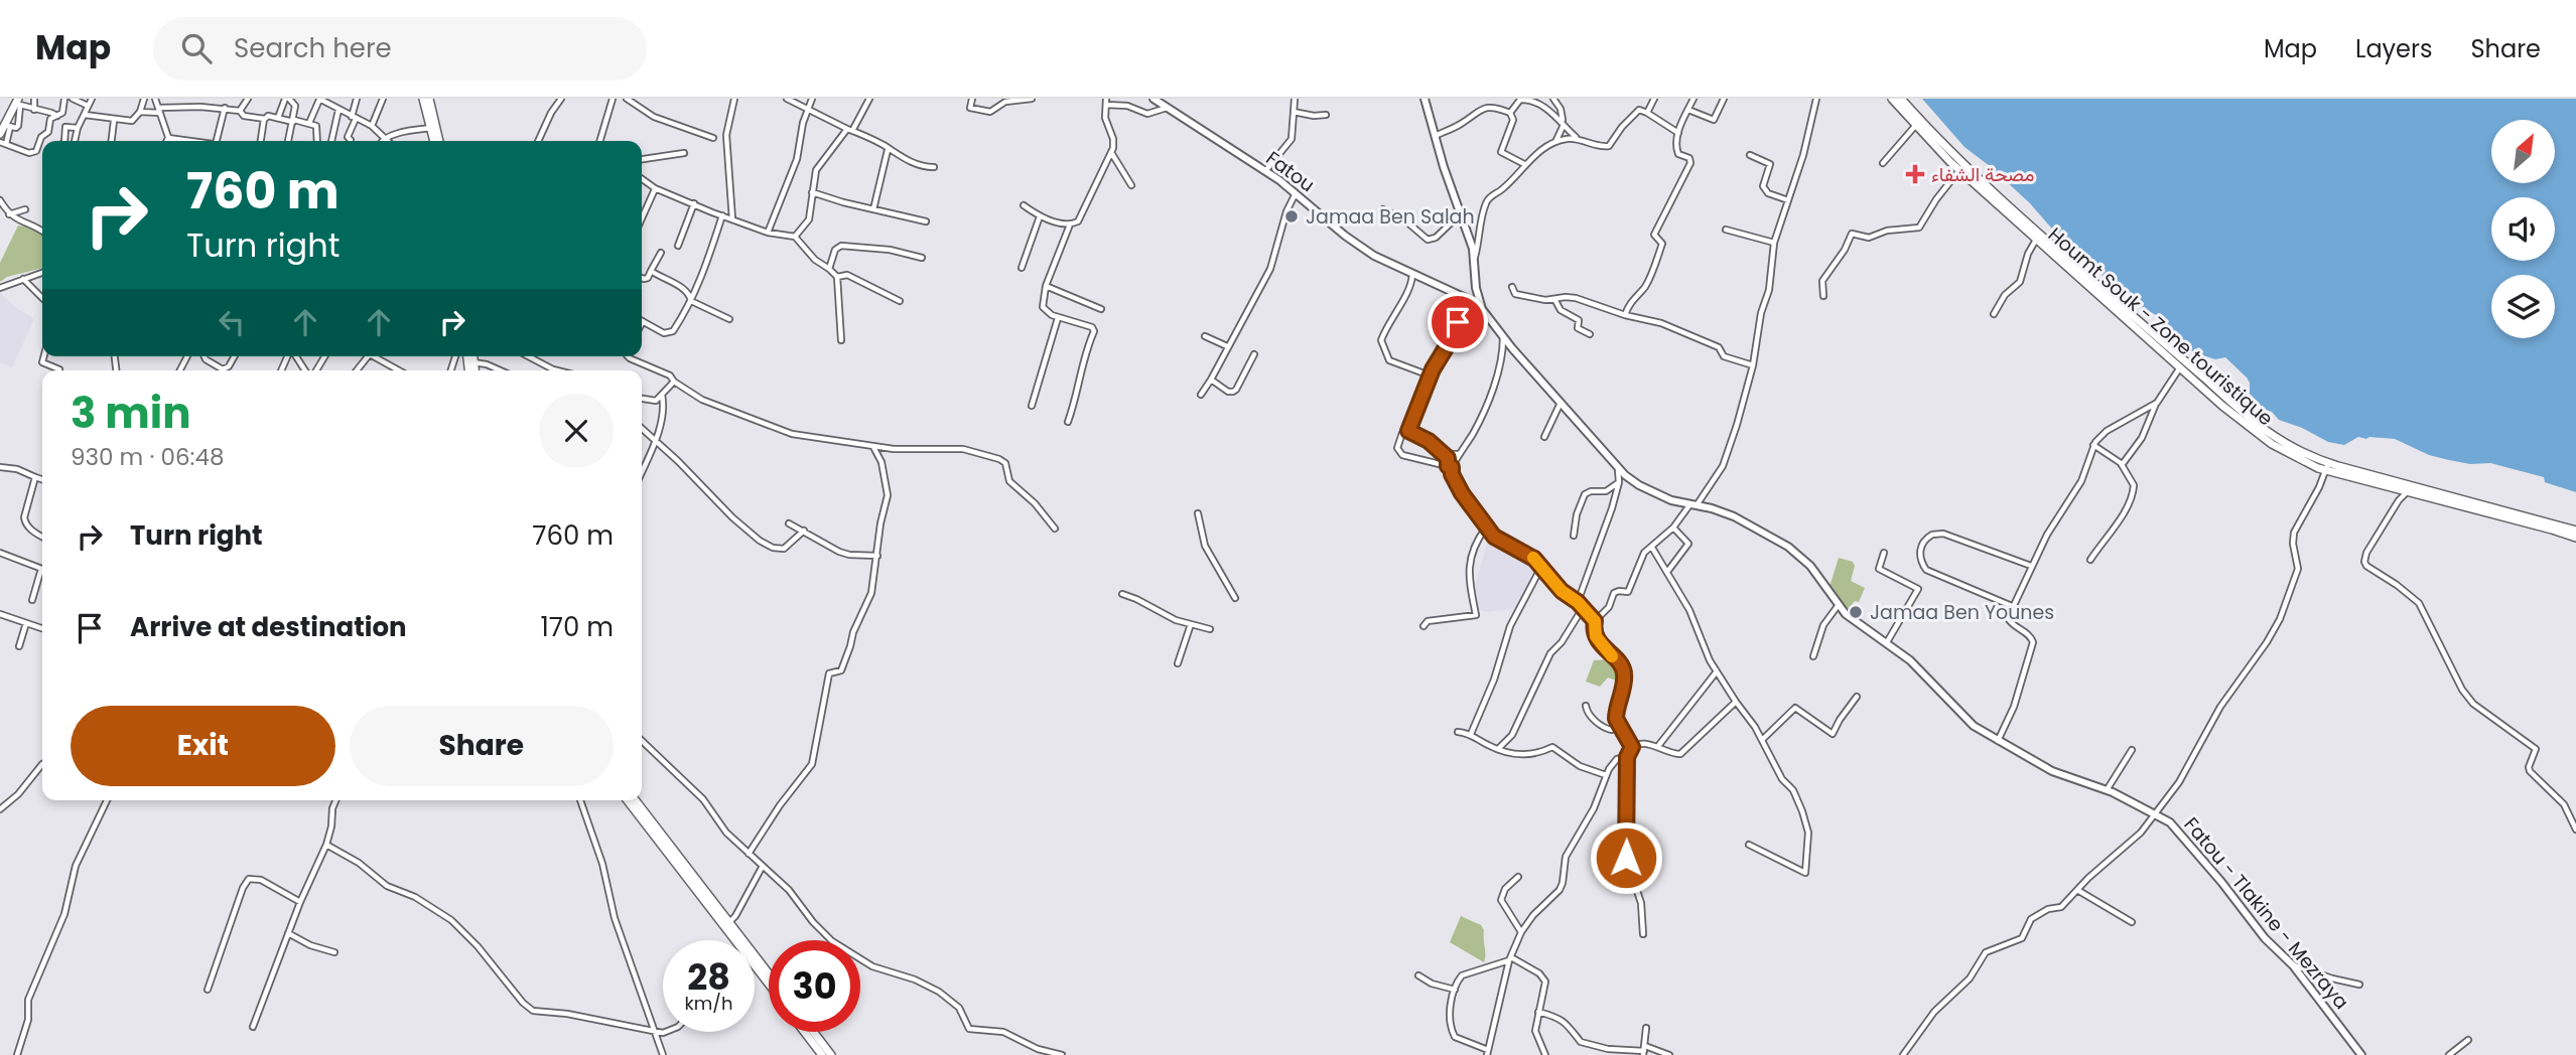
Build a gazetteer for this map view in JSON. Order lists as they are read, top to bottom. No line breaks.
{"streets":{"main road":["Houmt Souk - Zone touristique"],"street":["Fatou","Fatou - Tlakine - Mezraya"]},"crossings":[["Fatou","Fatou - Tlakine - Mezraya"]],"places":{"health":["مصحة الشفاء"],"other":["Jamaa Ben Salah","Jamaa Ben Younes"]},"north":"top right","page":{"header":"Map","search":"Search here","nav":["Map","Layers","Share"],"turn":["760 m","Turn right"],"heading":["3 min","930 m · 06:48"],"list":[{"name":"Turn right","value":"760 m"},{"name":"Arrive at destination","value":"170 m"}],"buttons":["Exit","Share"],"speed":"28 km/h","limit":"30"}}
